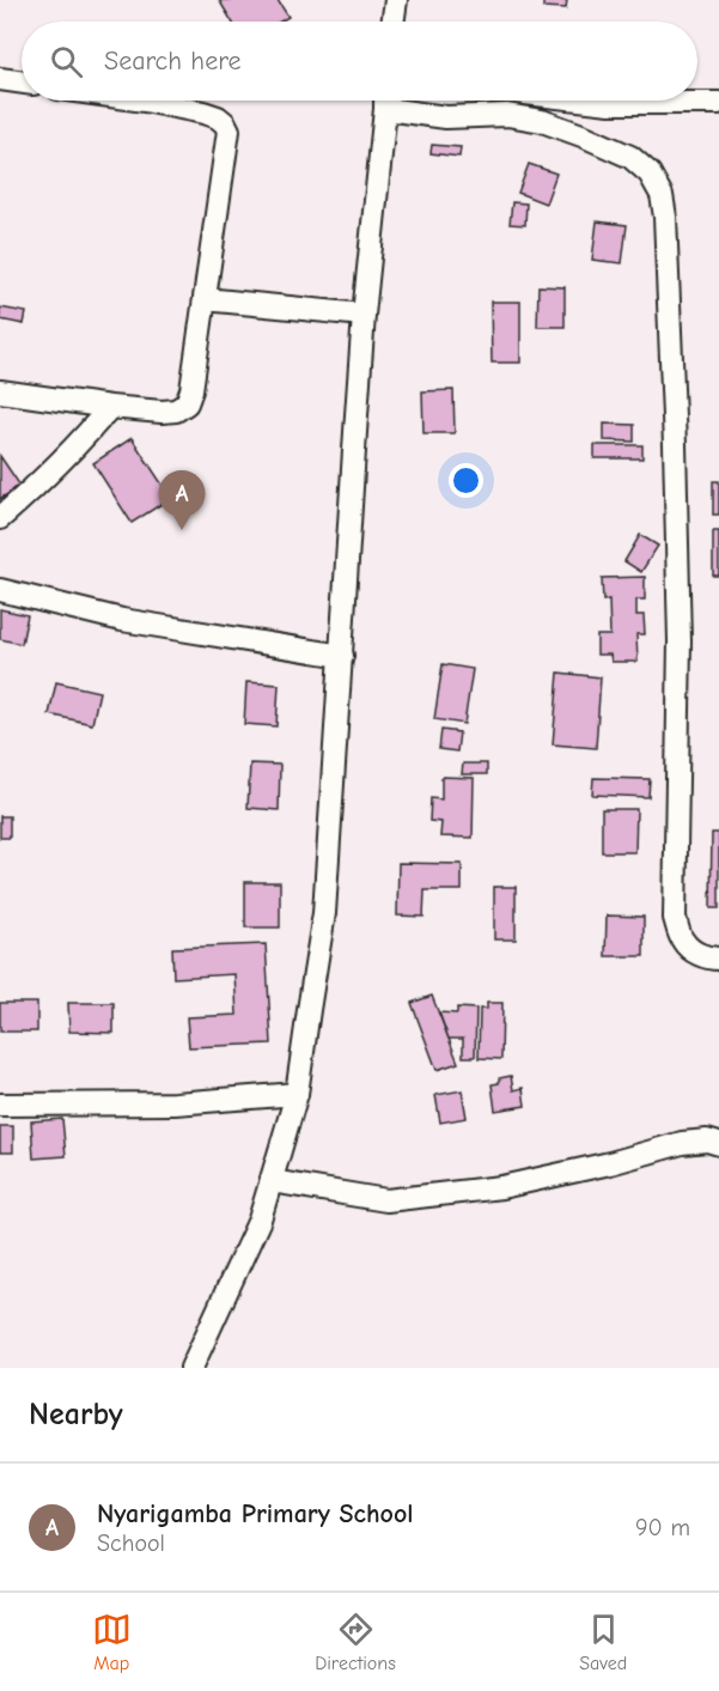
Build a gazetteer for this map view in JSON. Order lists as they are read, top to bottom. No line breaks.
{"page":{"search":"Search here","pins":"A","heading":"Nearby","list":[{"mark":"A","name":"Nyarigamba Primary School","note":"School","value":"90 m"}],"nav":["Map","Directions","Saved"]}}
